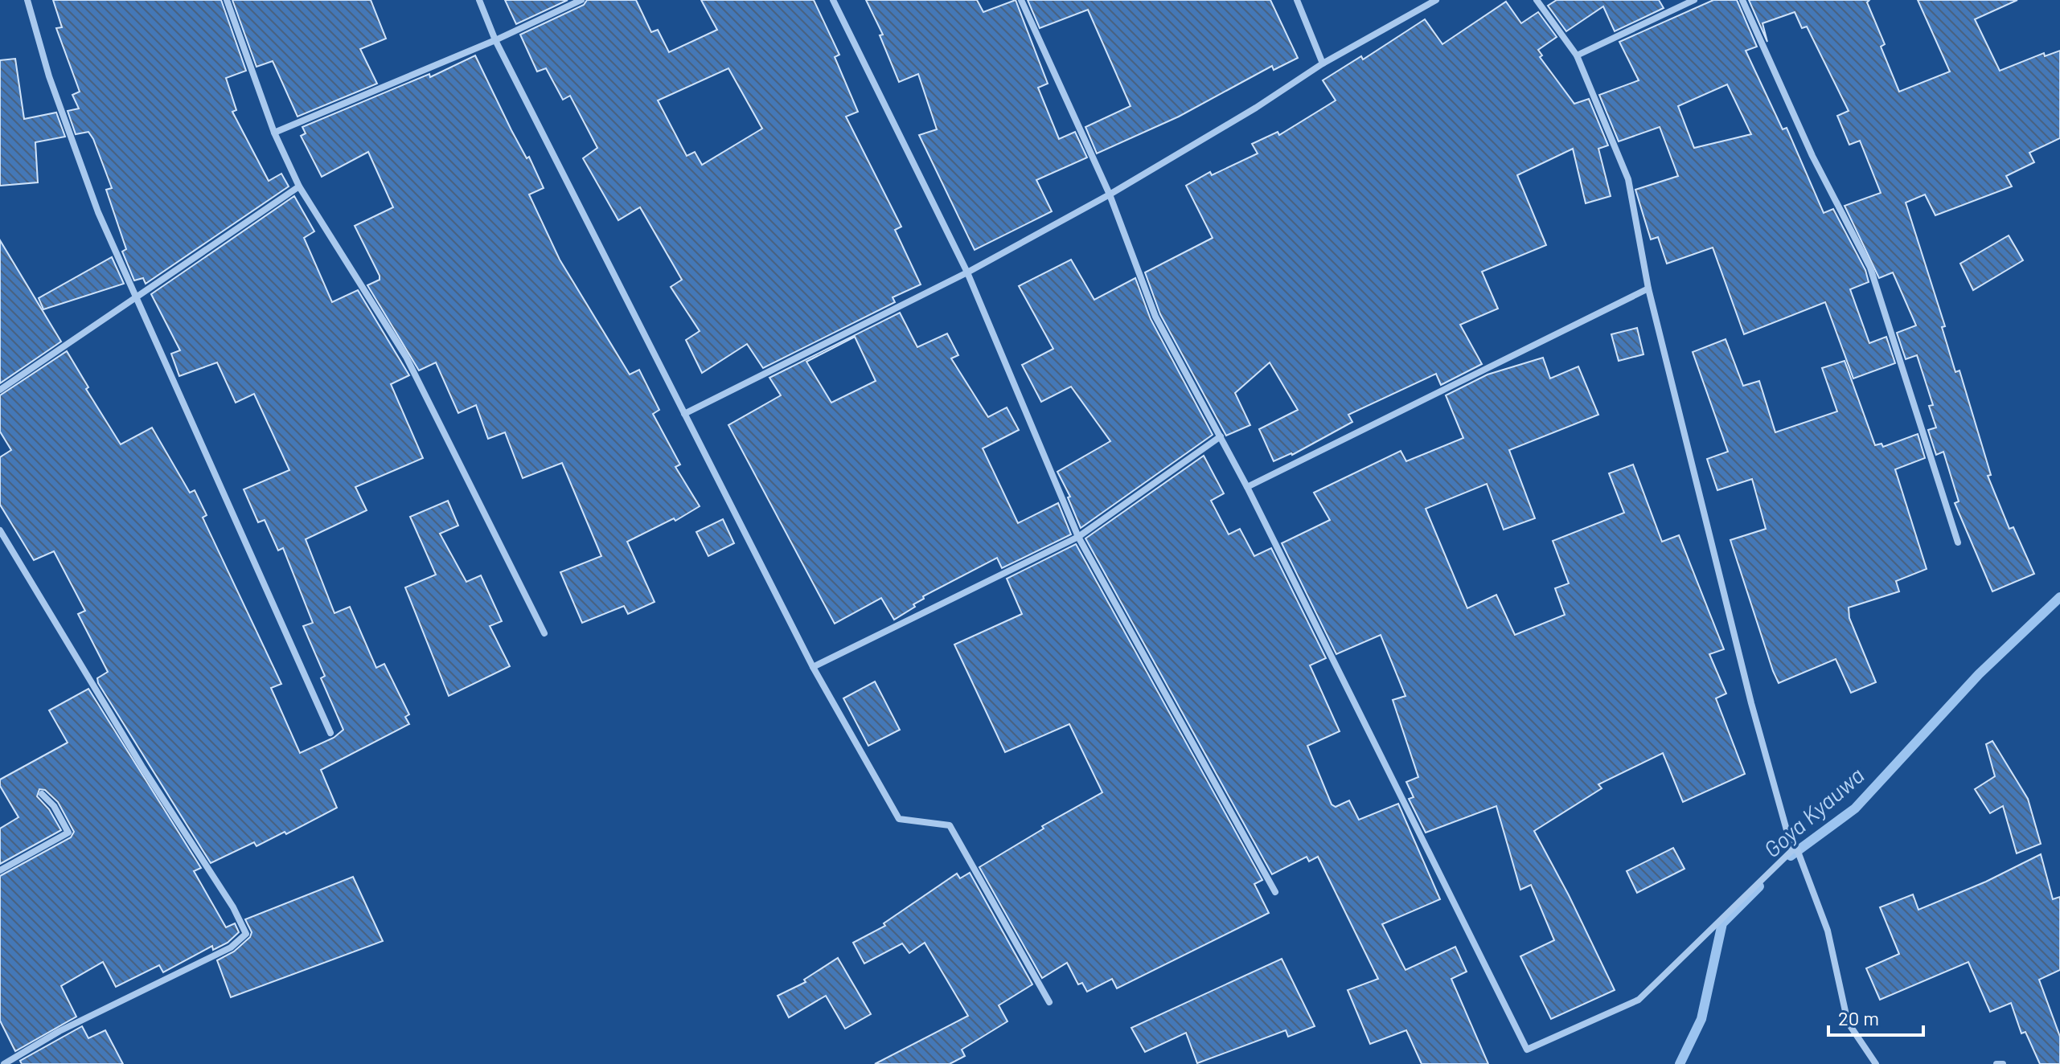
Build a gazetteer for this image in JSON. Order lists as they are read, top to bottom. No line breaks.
{"water":["Goya Kyauwa"],"scale_bar":"20 m"}
